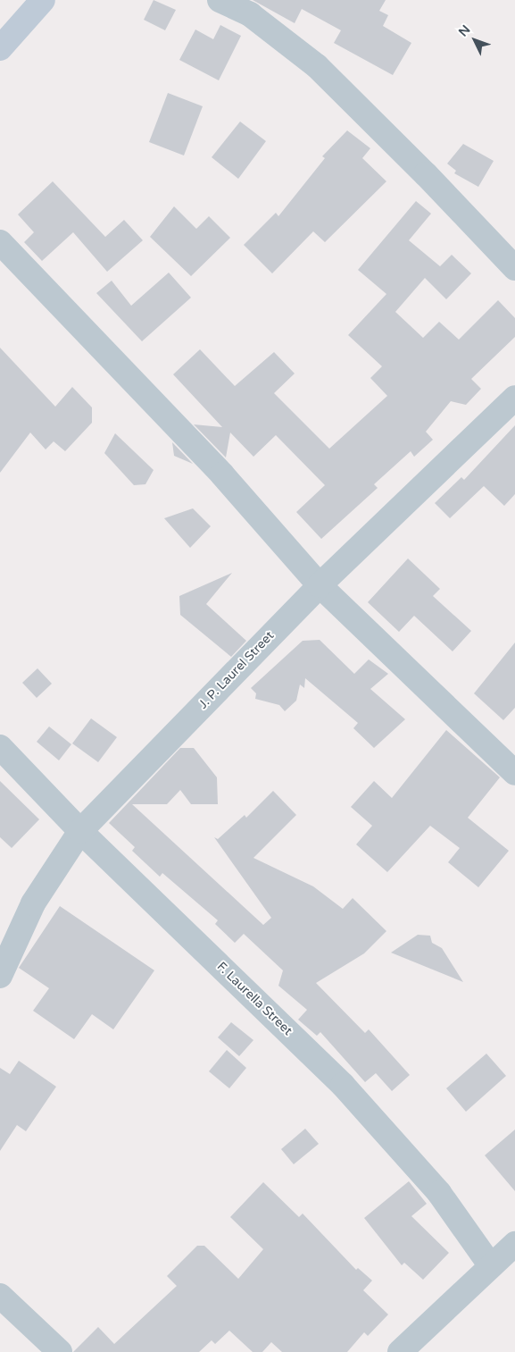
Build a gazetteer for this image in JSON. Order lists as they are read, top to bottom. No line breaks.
{"streets":{"street":["J. P. Laurel Street","F. Laurella Street"]},"crossings":[["J. P. Laurel Street","F. Laurella Street"]],"north":"top left"}
